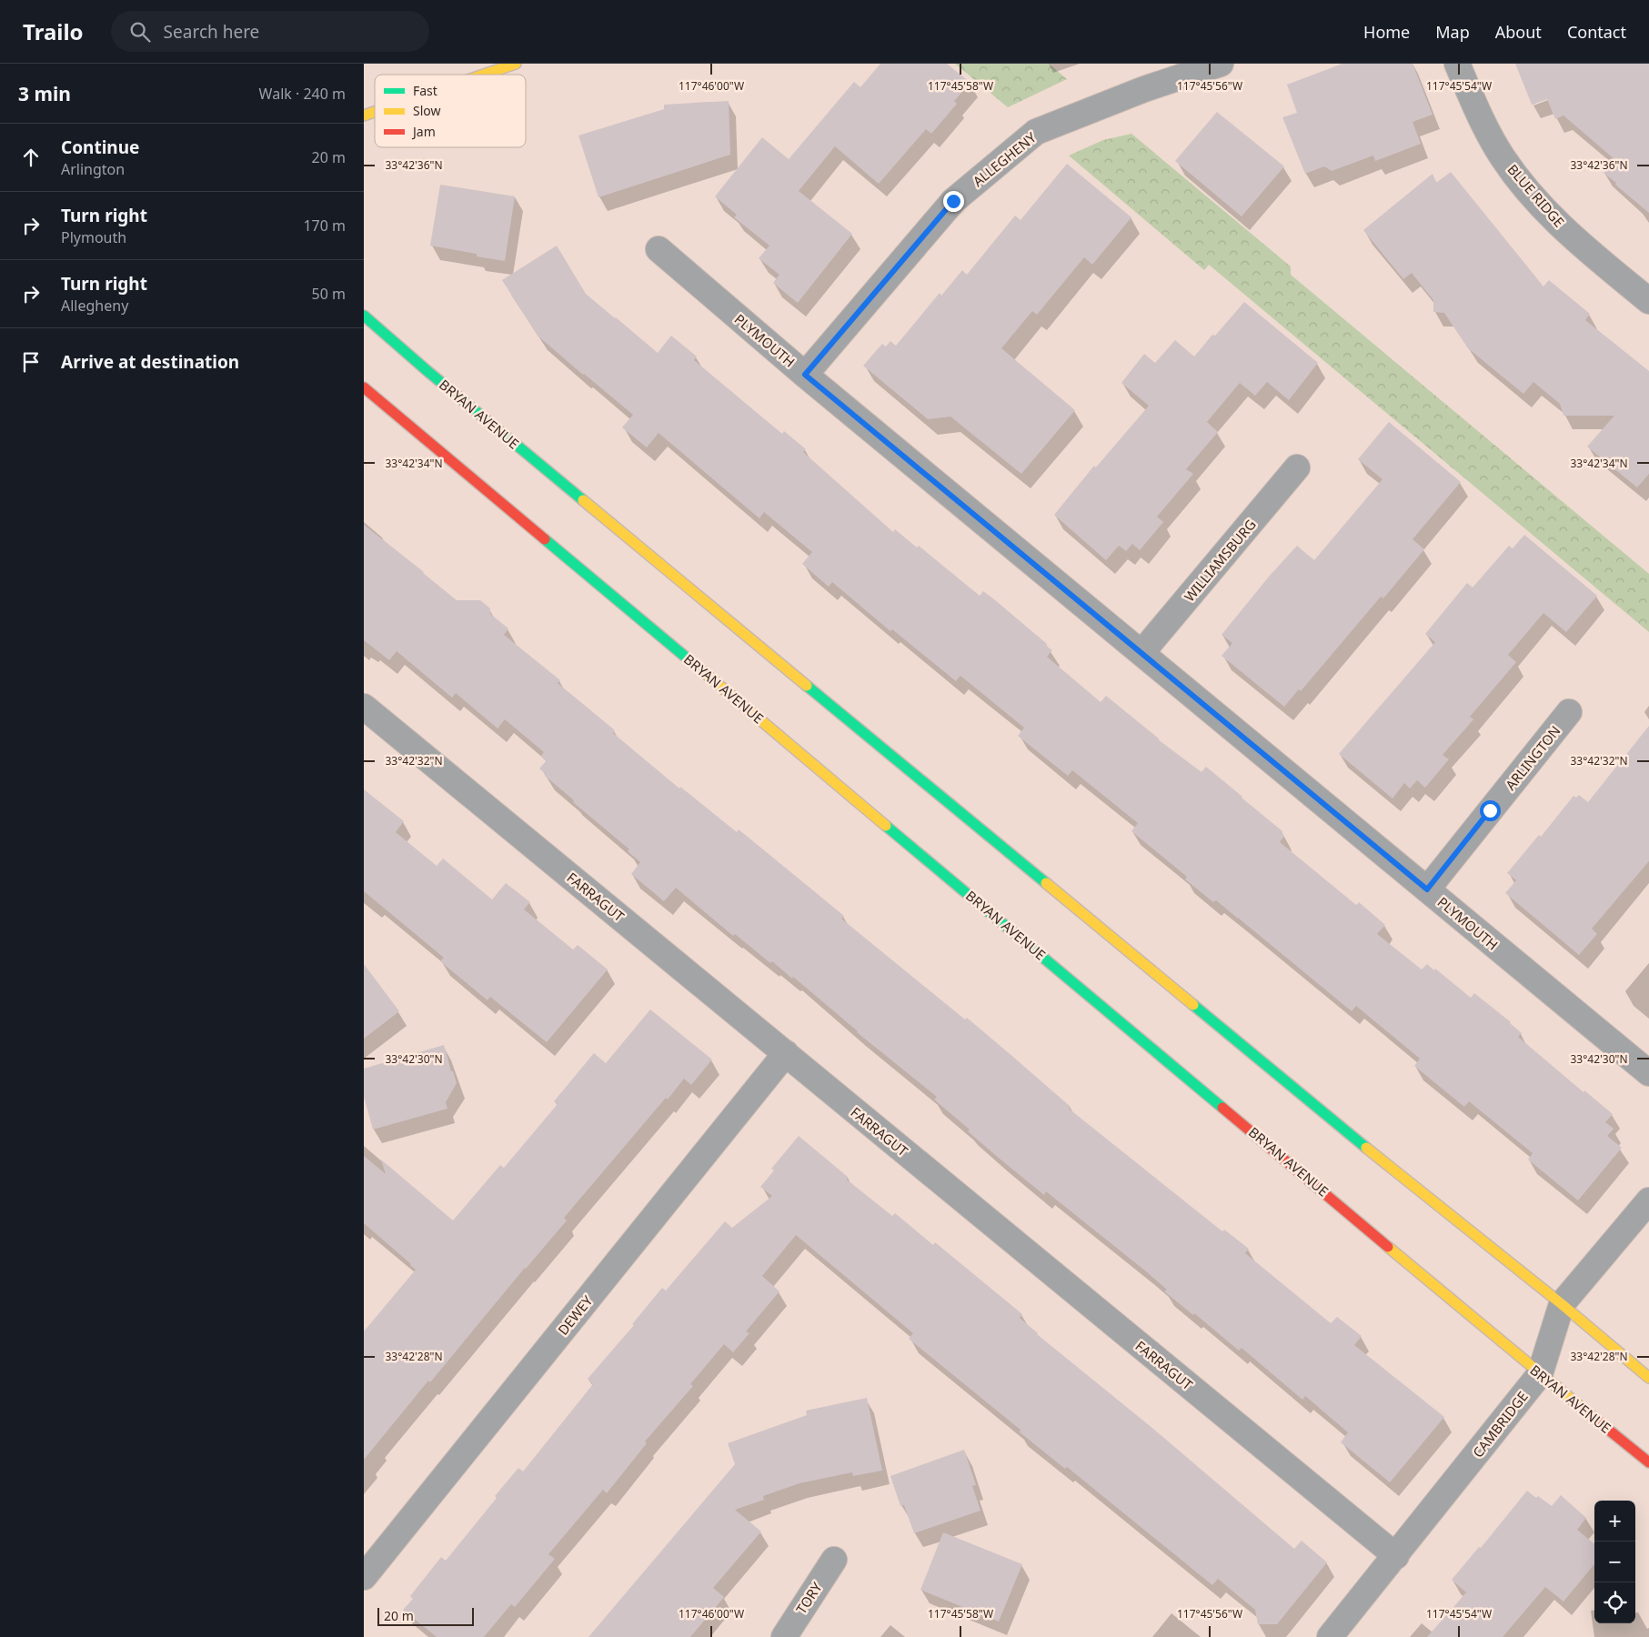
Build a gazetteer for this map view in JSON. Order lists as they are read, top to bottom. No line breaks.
{"streets":{"main road":["BRYAN AVENUE"],"street":["ALLEGHENY","BLUE RIDGE","PLYMOUTH","WILLIAMSBURG","ARLINGTON","FARRAGUT","DEWEY","CAMBRIDGE","TORY"]},"crossings":[["ALLEGHENY","PLYMOUTH"],["PLYMOUTH","WILLIAMSBURG"],["PLYMOUTH","ARLINGTON"],["BRYAN AVENUE","CAMBRIDGE"],["FARRAGUT","DEWEY"],["FARRAGUT","CAMBRIDGE"]],"legend":["Fast","Slow","Jam"],"scale_bar":"20 m","page":{"header":"Trailo","search":"Search here","nav":["Home","Map","About","Contact"],"heading":["3 min","Walk · 240 m"],"list":[["Continue","Arlington","20 m"],["Turn right","Plymouth","170 m"],["Turn right","Allegheny","50 m"],"Arrive at destination"],"map_buttons":["+","−"],"scale":"20 m"},"coordinates":["117°46'00\"W","117°45'58\"W","117°45'56\"W","117°45'54\"W","33°42'36\"N","33°42'34\"N","33°42'32\"N","33°42'30\"N","33°42'28\"N"]}
